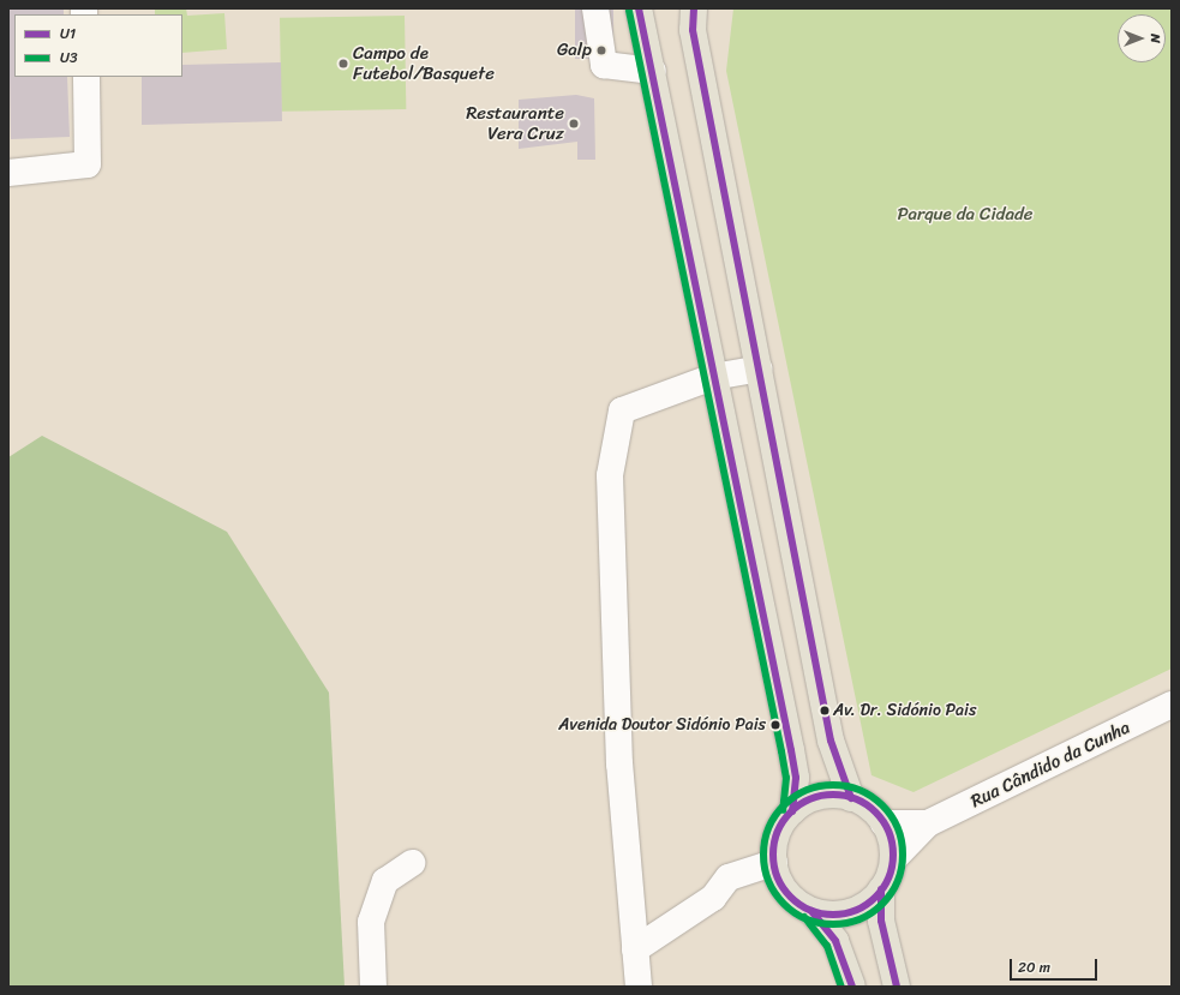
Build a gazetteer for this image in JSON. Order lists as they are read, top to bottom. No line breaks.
{"streets":{"street":["Rua Cândido da Cunha"]},"parks":["Parque da Cidade"],"places":["Galp","Campo de Futebol/Basquete","Restaurante Vera Cruz","Av. Dr. Sidónio Pais","Avenida Doutor Sidónio Pais"],"lines":["transit line U1","transit line U3"],"legend":["U1","U3"],"scale_bar":"20 m","north":"right"}
